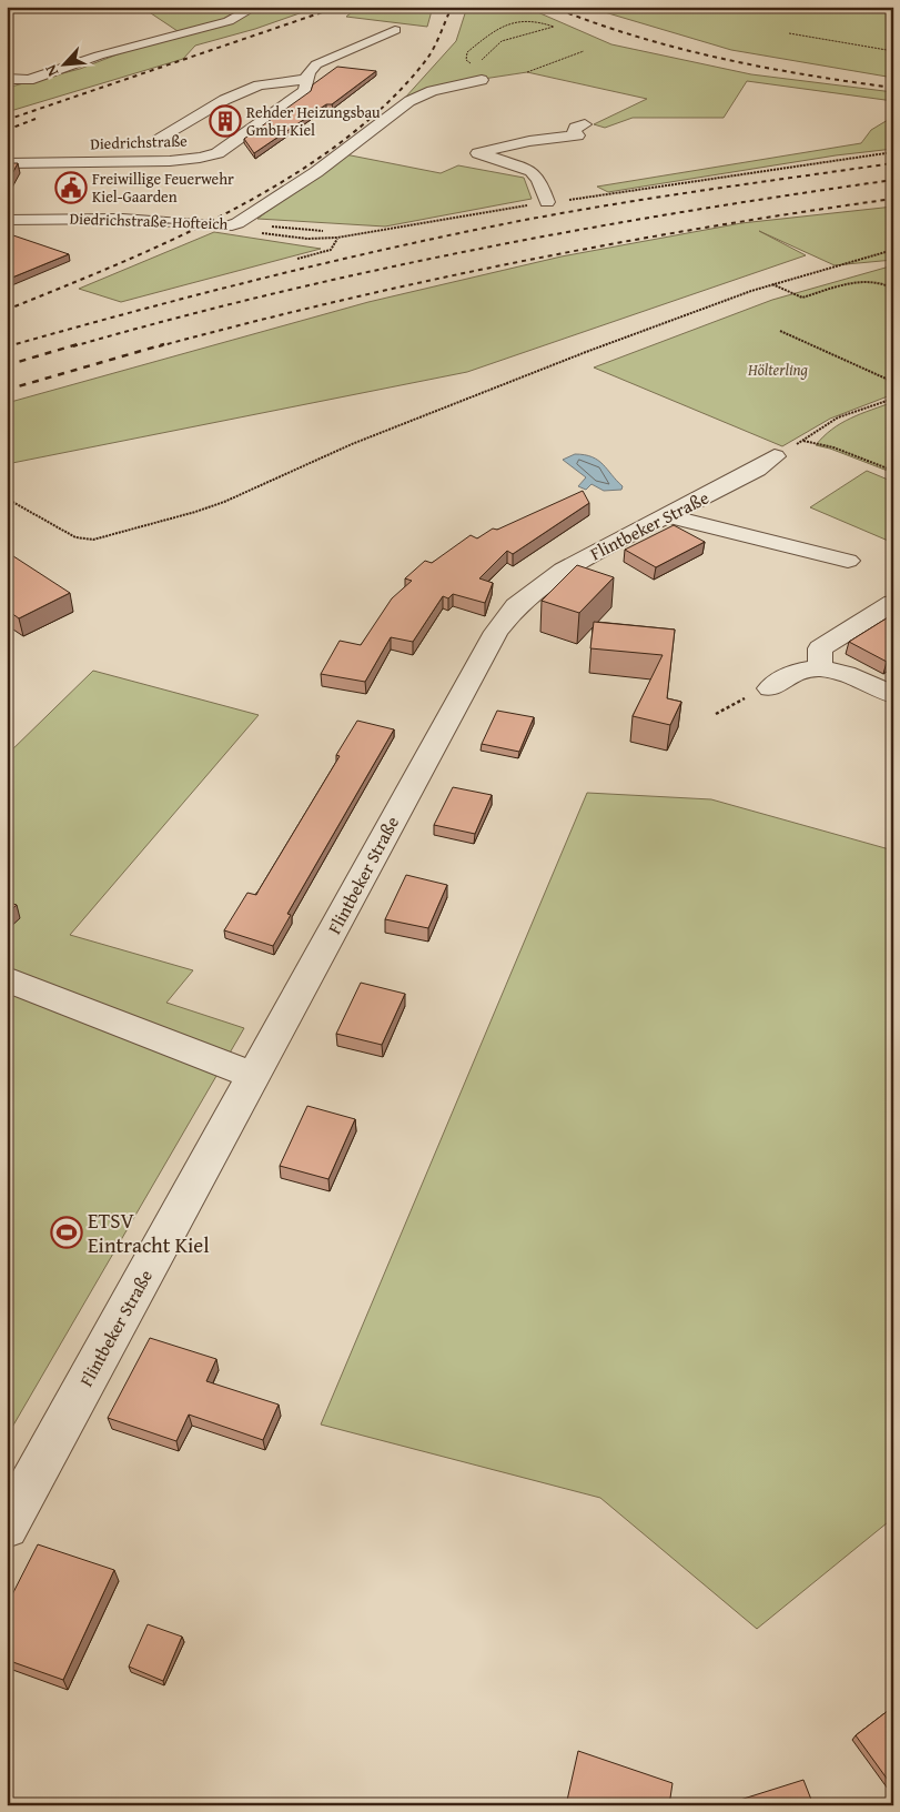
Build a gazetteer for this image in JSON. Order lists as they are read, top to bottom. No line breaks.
{"streets":{"street":["Diedrichstraße","Diedrichstraße-Hofteich","Flintbeker Straße"]},"parks":["Hölterling"],"places":{"building":["Rehder Heizungsbau GmbH Kiel"],"public building":["Freiwillige Feuerwehr Kiel-Gaarden"],"sports":["ETSV Eintracht Kiel"]},"north":"bottom left"}
